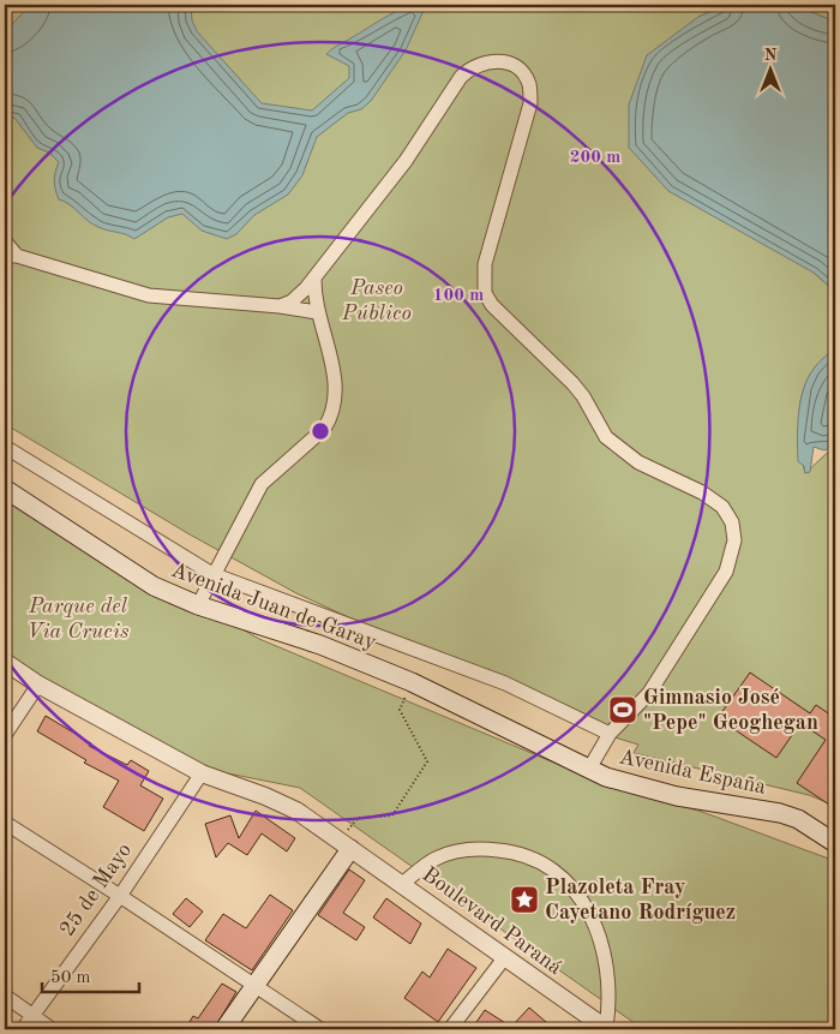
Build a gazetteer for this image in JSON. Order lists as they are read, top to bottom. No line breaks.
{"streets":{"main road":["Avenida Juan de Garay","Avenida España"],"street":["25 de Mayo","Boulevard Paraná"]},"crossings":[["Avenida Juan de Garay","Avenida España"],["25 de Mayo","Boulevard Paraná"]],"parks":["Paseo Público","Parque del Via Crucis"],"places":{"sports":["Gimnasio José \"Pepe\" Geoghegan"],"place":["Plazoleta Fray Cayetano Rodríguez"]},"scale_bar":"50 m","north":"top","rings":["200 m","100 m"]}
